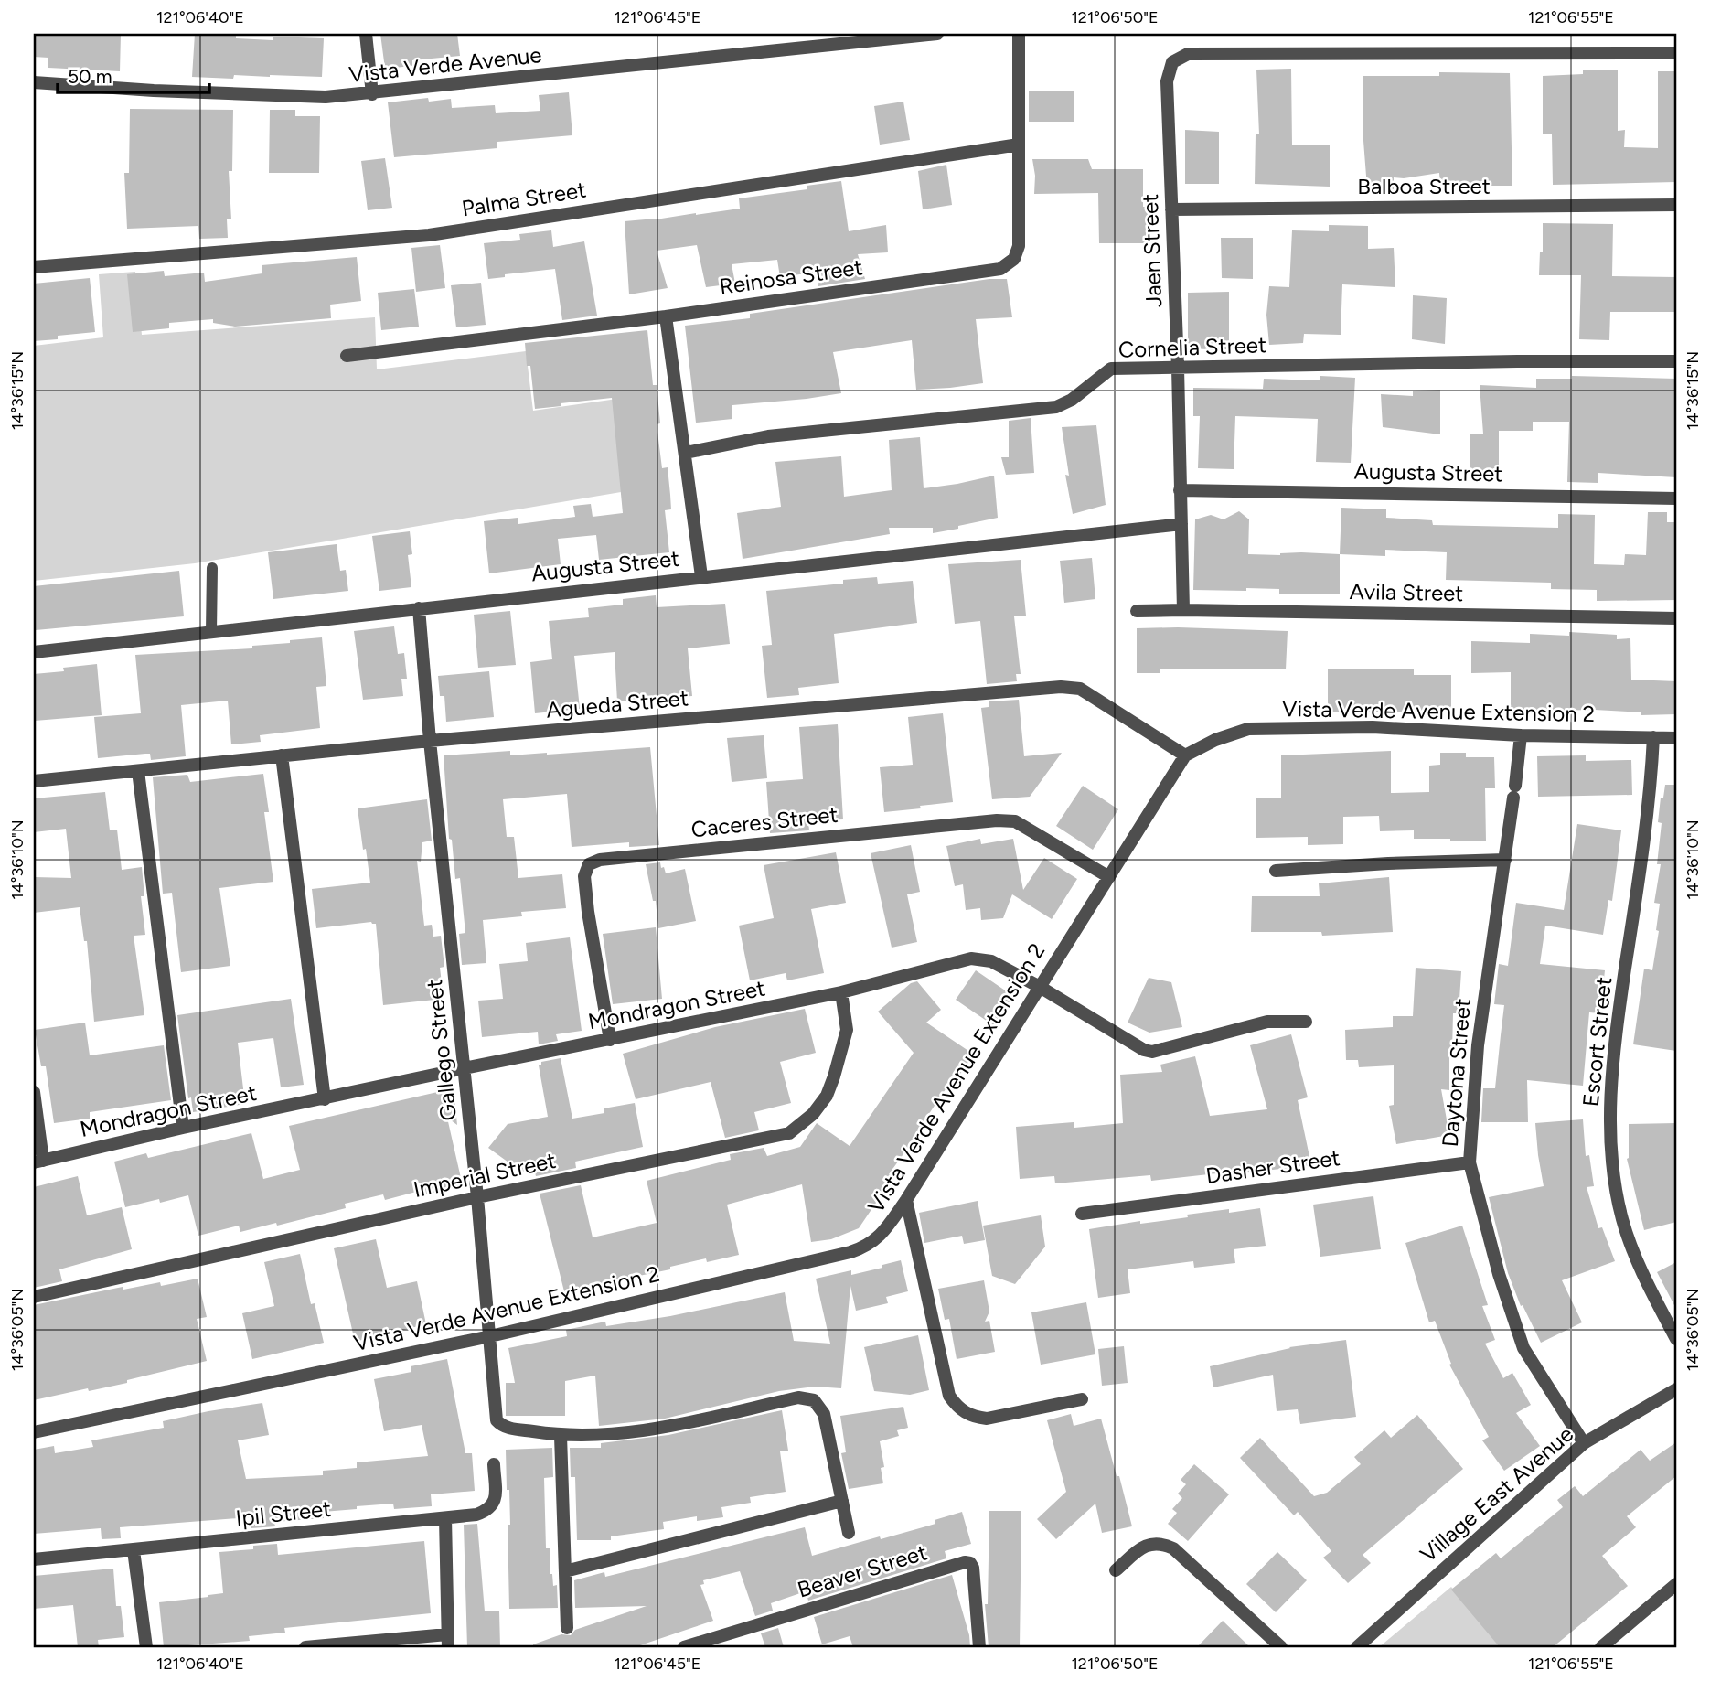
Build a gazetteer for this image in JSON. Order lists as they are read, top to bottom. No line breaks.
{"streets":{"street":["Vista Verde Avenue","Balboa Street","Palma Street","Jaen Street","Reinosa Street","Cornelia Street","Augusta Street","Avila Street","Agueda Street","Vista Verde Avenue Extension 2","Caceres Street","Mondragon Street","Escort Street","Gallego Street","Daytona Street","Dasher Street","Imperial Street","Village East Avenue","Ipil Street","Beaver Street"]},"crossings":[["Balboa Street","Jaen Street"],["Palma Street","Reinosa Street"],["Jaen Street","Cornelia Street"],["Jaen Street","Augusta Street"],["Jaen Street","Avila Street"],["Augusta Street","Gallego Street"],["Agueda Street","Vista Verde Avenue Extension 2"],["Agueda Street","Gallego Street"],["Vista Verde Avenue Extension 2","Caceres Street"],["Vista Verde Avenue Extension 2","Mondragon Street"],["Vista Verde Avenue Extension 2","Escort Street"],["Vista Verde Avenue Extension 2","Gallego Street"],["Vista Verde Avenue Extension 2","Daytona Street"],["Caceres Street","Mondragon Street"],["Mondragon Street","Gallego Street"],["Mondragon Street","Imperial Street"],["Gallego Street","Imperial Street"],["Daytona Street","Dasher Street"],["Daytona Street","Village East Avenue"]],"scale_bar":"50 m","coordinates":["121°06'40\"E","121°06'45\"E","121°06'50\"E","121°06'55\"E","14°36'15\"N","14°36'10\"N","14°36'05\"N"]}
